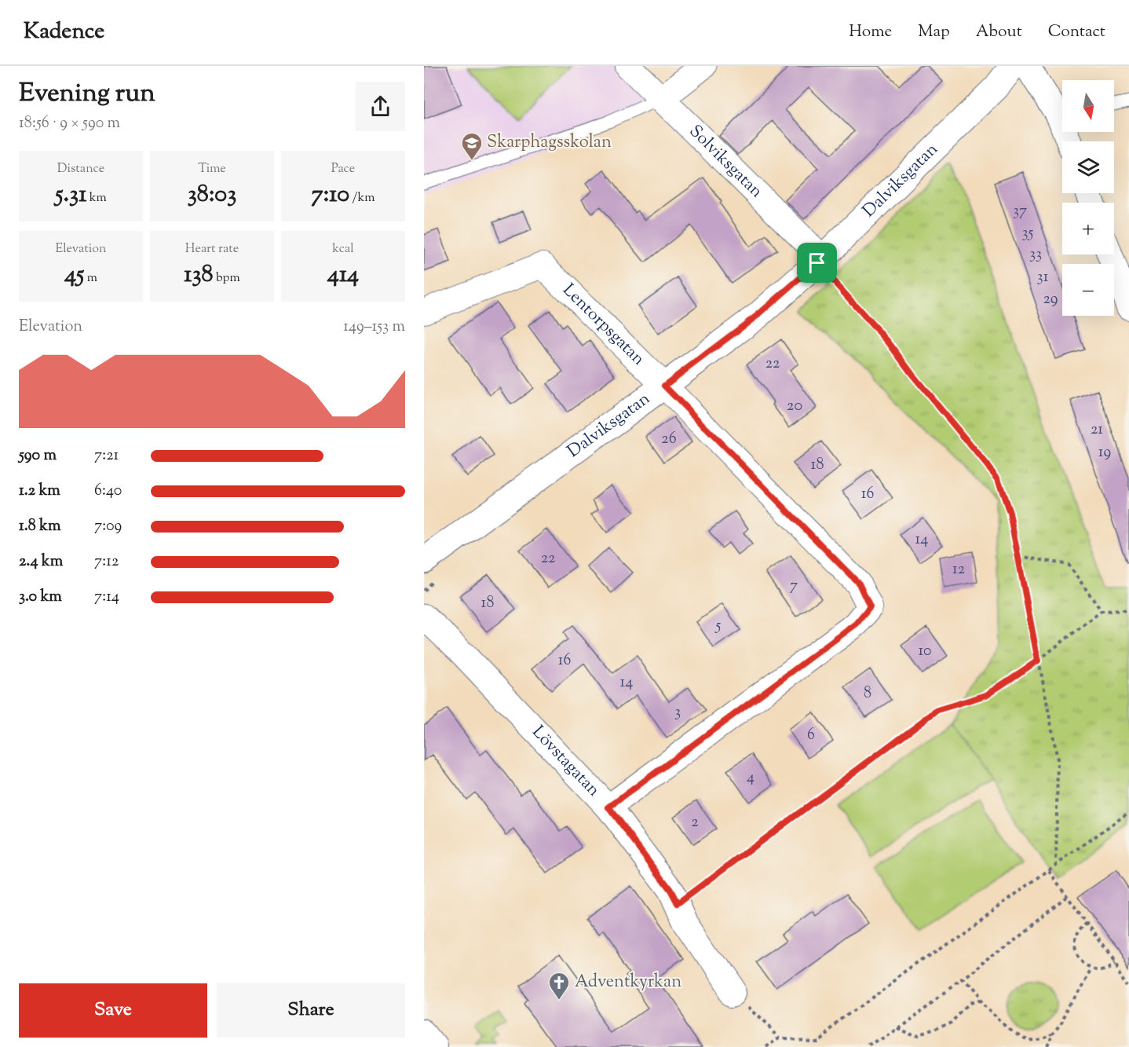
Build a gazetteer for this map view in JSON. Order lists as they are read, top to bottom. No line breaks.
{"streets":{"street":["Solviksgatan","Dalviksgatan","Lentorpsgatan","Lövstagatan"]},"crossings":[["Solviksgatan","Dalviksgatan"],["Dalviksgatan","Lentorpsgatan"],["Lentorpsgatan","Lövstagatan"]],"places":{"school or university":["Skarphagsskolan"],"church":["Adventkyrkan"]},"house_numbers":["37","35","33","31","29","22","20","21","26","19","18","16","14","22","12","7","18","5","10","16","14","8","3","6","4","2"],"north":"bottom","page":{"header":"Kadence","nav":["Home","Map","About","Contact"],"heading":["Evening run","18:56 · 9 × 590 m"],"map_buttons":["+","−"],"stats":[["Distance","5.31 km"],["Time","38:03"],["Pace","7:10 /km"],["Elevation","45 m"],["Heart rate","138 bpm"],["kcal","414"]],"chart":["Elevation","149–153 m"],"list":[{"name":"590 m","note":"7:21"},{"name":"1.2 km","note":"6:40"},{"name":"1.8 km","note":"7:09"},{"name":"2.4 km","note":"7:12"},{"name":"3.0 km","note":"7:14"}],"buttons":["Save","Share"]}}
